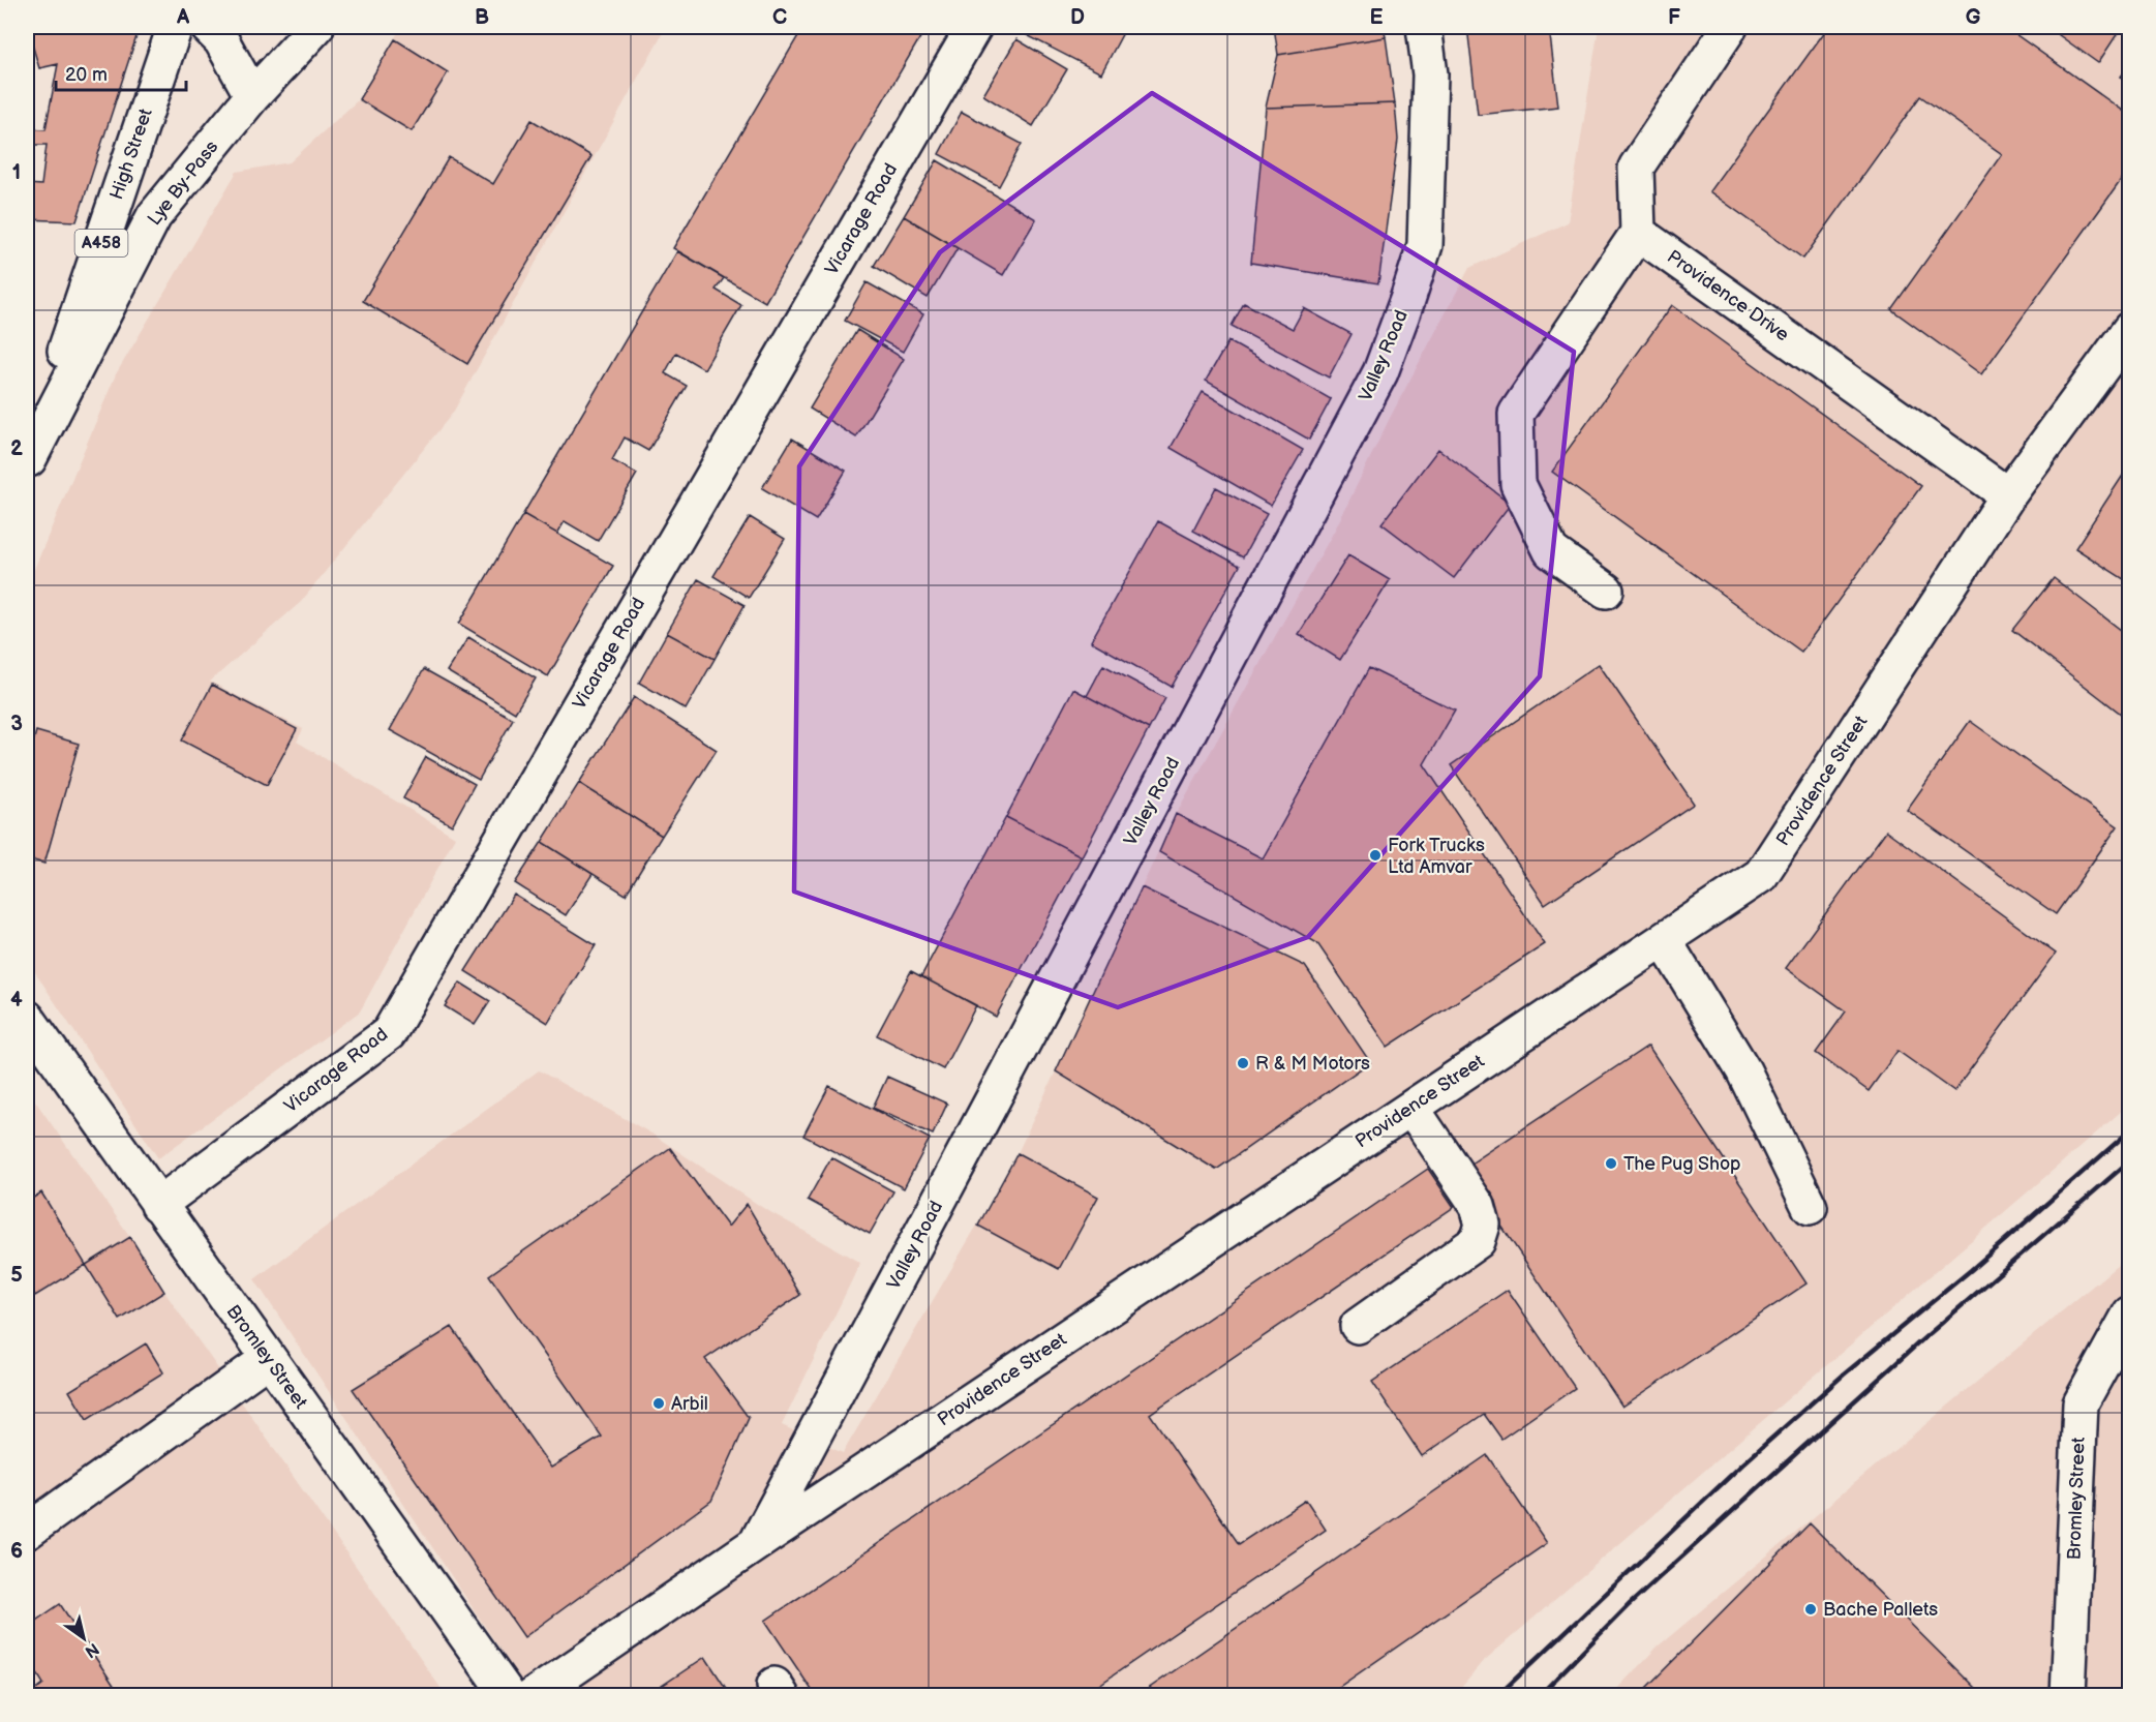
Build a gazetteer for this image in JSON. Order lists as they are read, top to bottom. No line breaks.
{"streets":{"main road":["High Street","Lye By-Pass","Vicarage Road","A458","Providence Drive","Valley Road","Providence Street","Bromley Street"]},"crossings":[["High Street","Lye By-Pass"],["Vicarage Road","Bromley Street"],["Providence Drive","Providence Street"],["Valley Road","Providence Street"]],"places":["Fork Trucks Ltd Amvar","R & M Motors","The Pug Shop","Arbil","Bache Pallets"],"scale_bar":"20 m","north":"bottom right","grid":{"columns":["A","B","C","D","E","F","G"],"rows":["1","2","3","4","5","6"]}}
